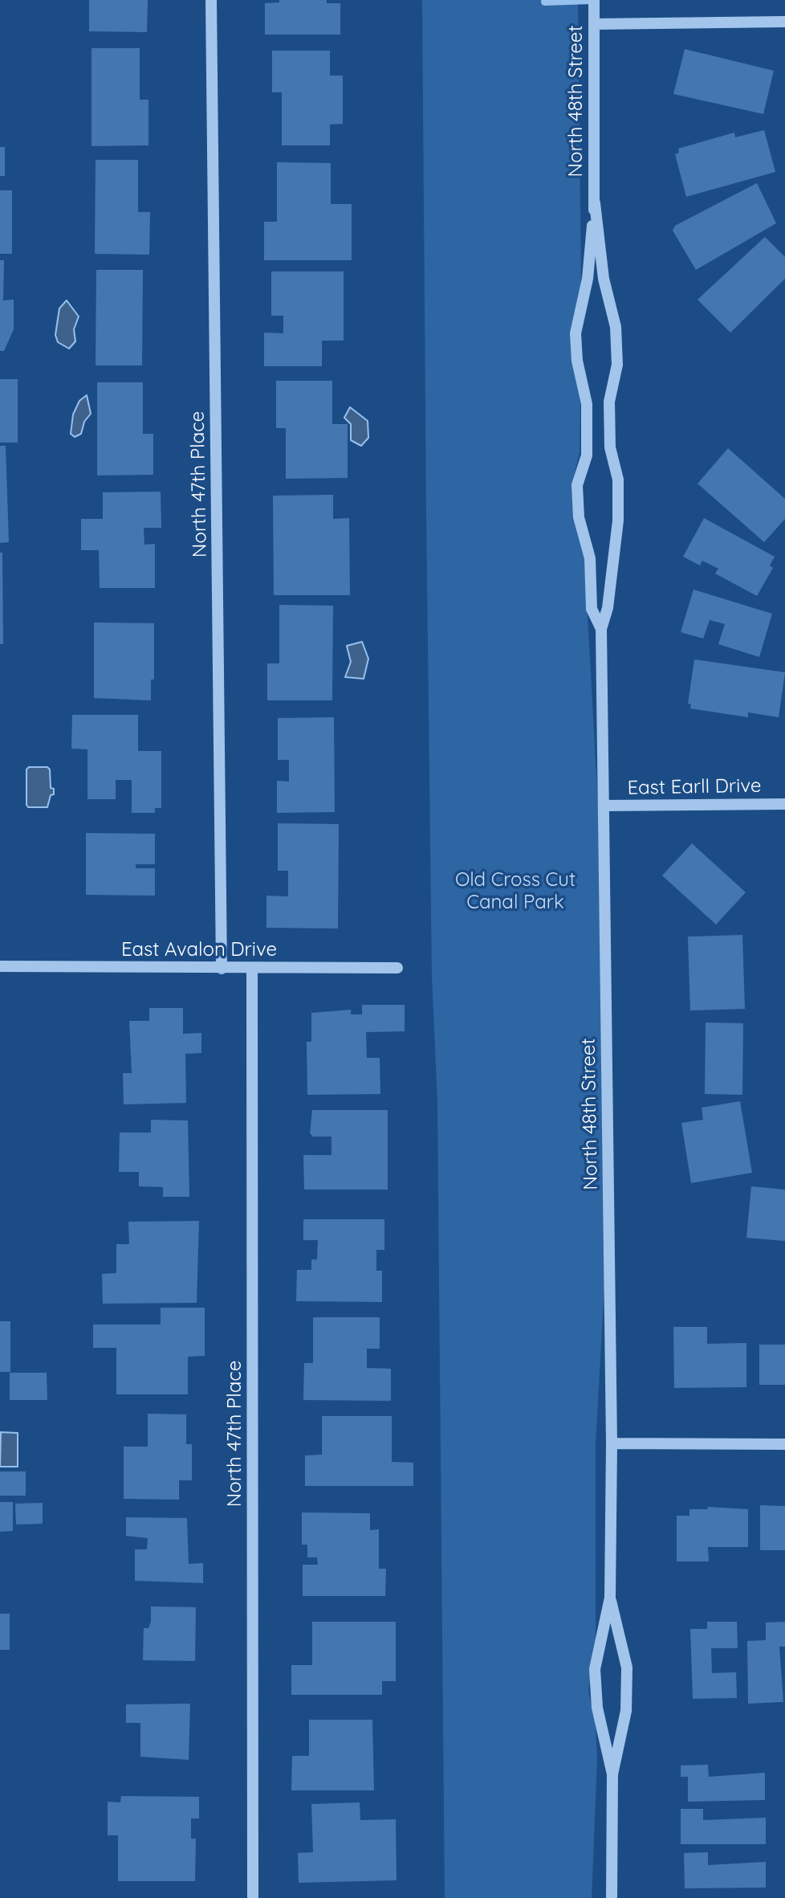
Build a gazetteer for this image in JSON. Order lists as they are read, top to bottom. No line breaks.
{"streets":{"street":["North 48th Street","North 47th Place","East Earll Drive","East Avalon Drive"]},"crossings":[["North 48th Street","East Earll Drive"],["North 47th Place","East Avalon Drive"]],"parks":["Old Cross Cut Canal Park"]}
